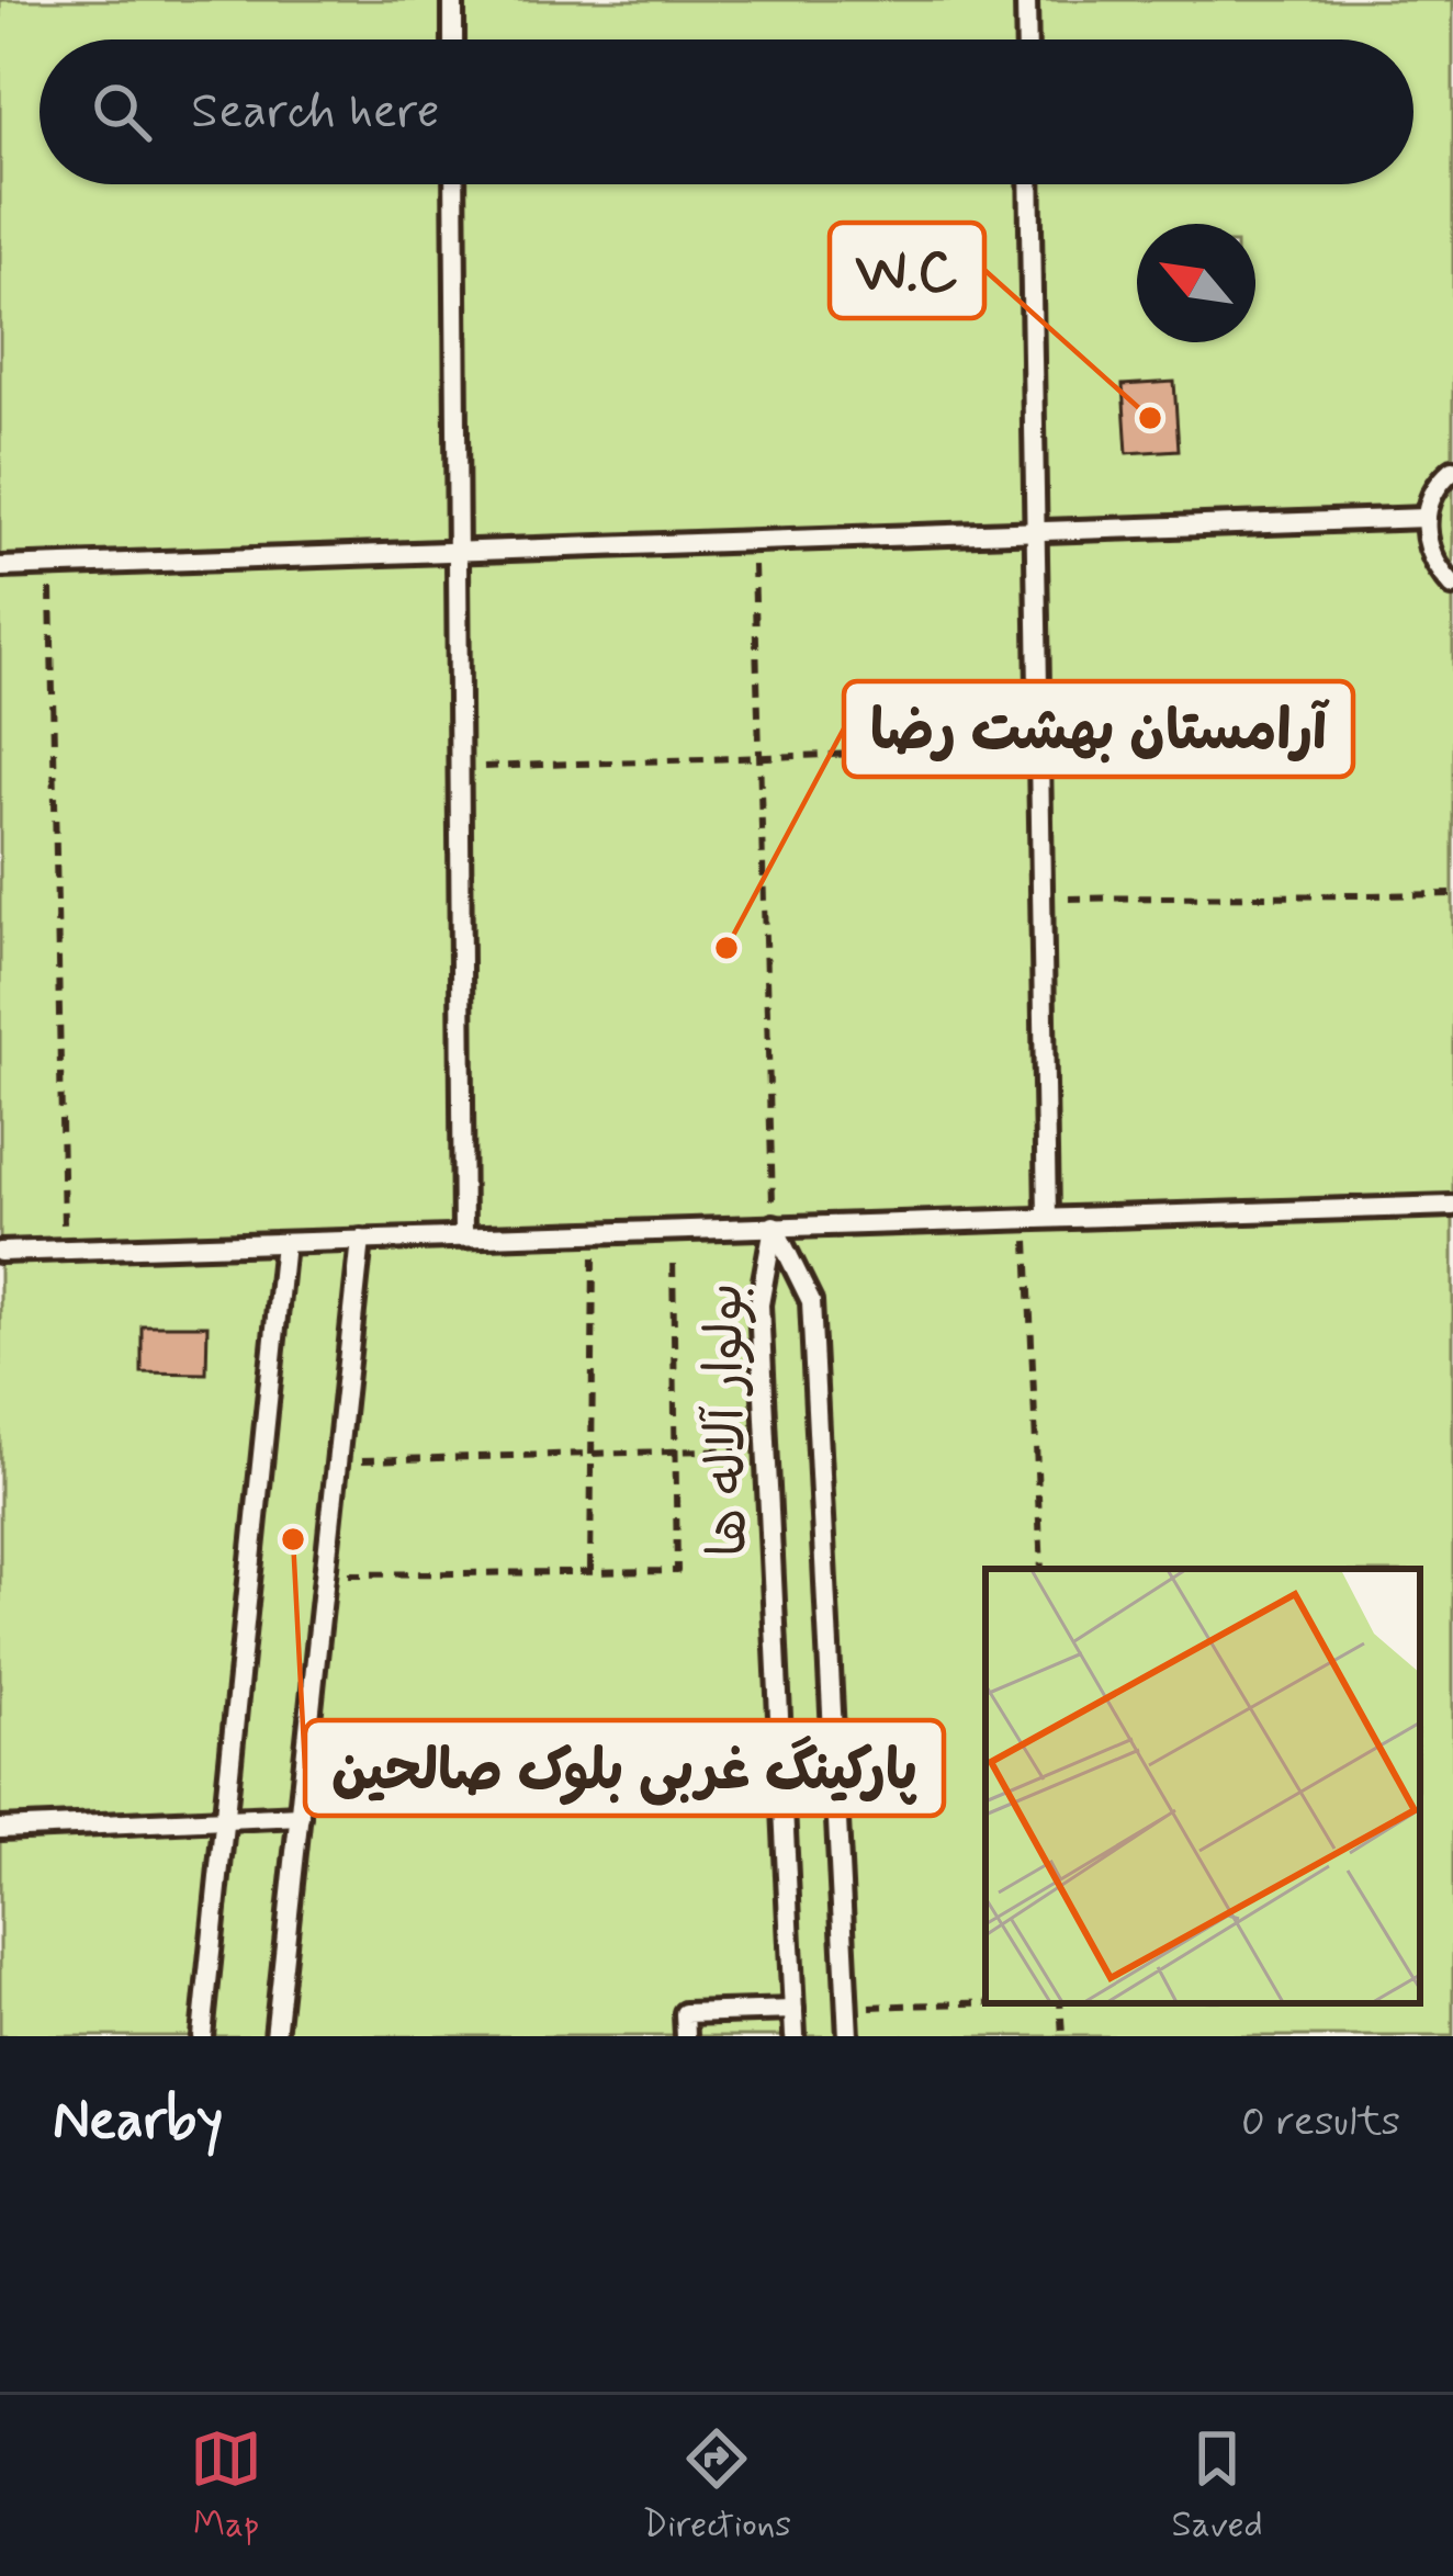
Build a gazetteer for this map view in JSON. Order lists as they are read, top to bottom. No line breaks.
{"streets":{"lane":["بولوار آلاله ها"]},"places":["W.C","آرامستان بهشت رضا","پارکینگ غربی بلوک صالحین"],"north":"top left","page":{"search":"Search here","heading":["Nearby","0 results"],"nav":["Map","Directions","Saved"]}}
